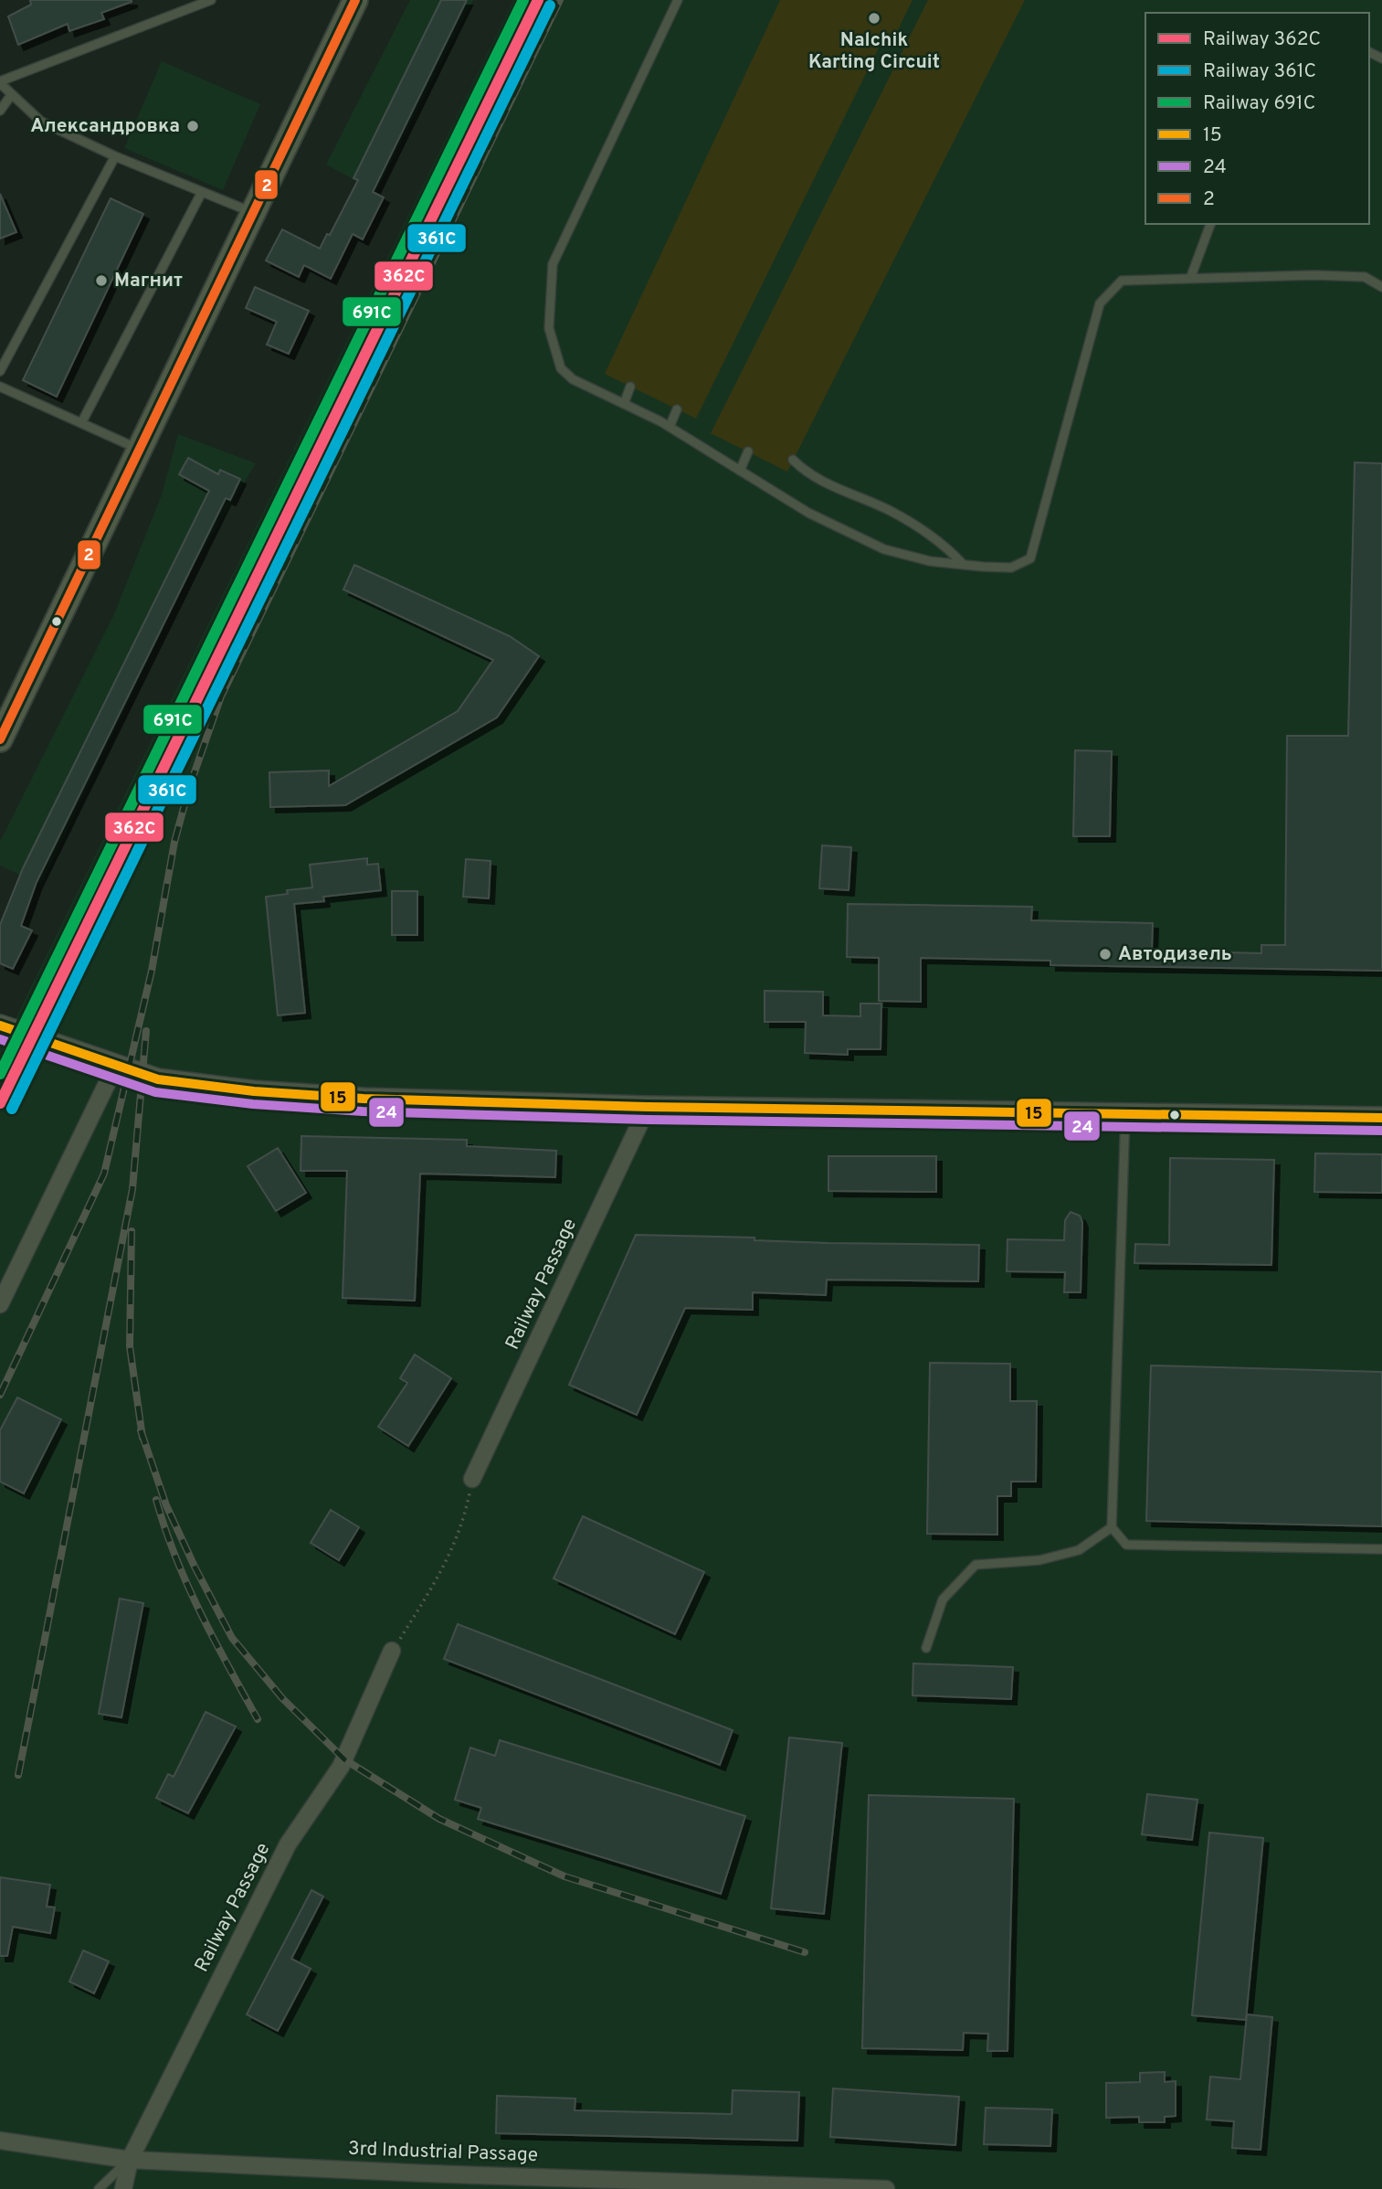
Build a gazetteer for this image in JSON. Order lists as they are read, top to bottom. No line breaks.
{"streets":{"street":["Railway Passage","3rd Industrial Passage"]},"crossings":[["Railway Passage","3rd Industrial Passage"]],"places":["Nalchik Karting Circuit","Александровка","Магнит","Автодизель"],"lines":["rail line 362С","rail line 691С","transit line 2","rail line 361С","transit line 15","transit line 24"],"legend":["Railway 362С","Railway 361С","Railway 691С","15","24","2"]}
